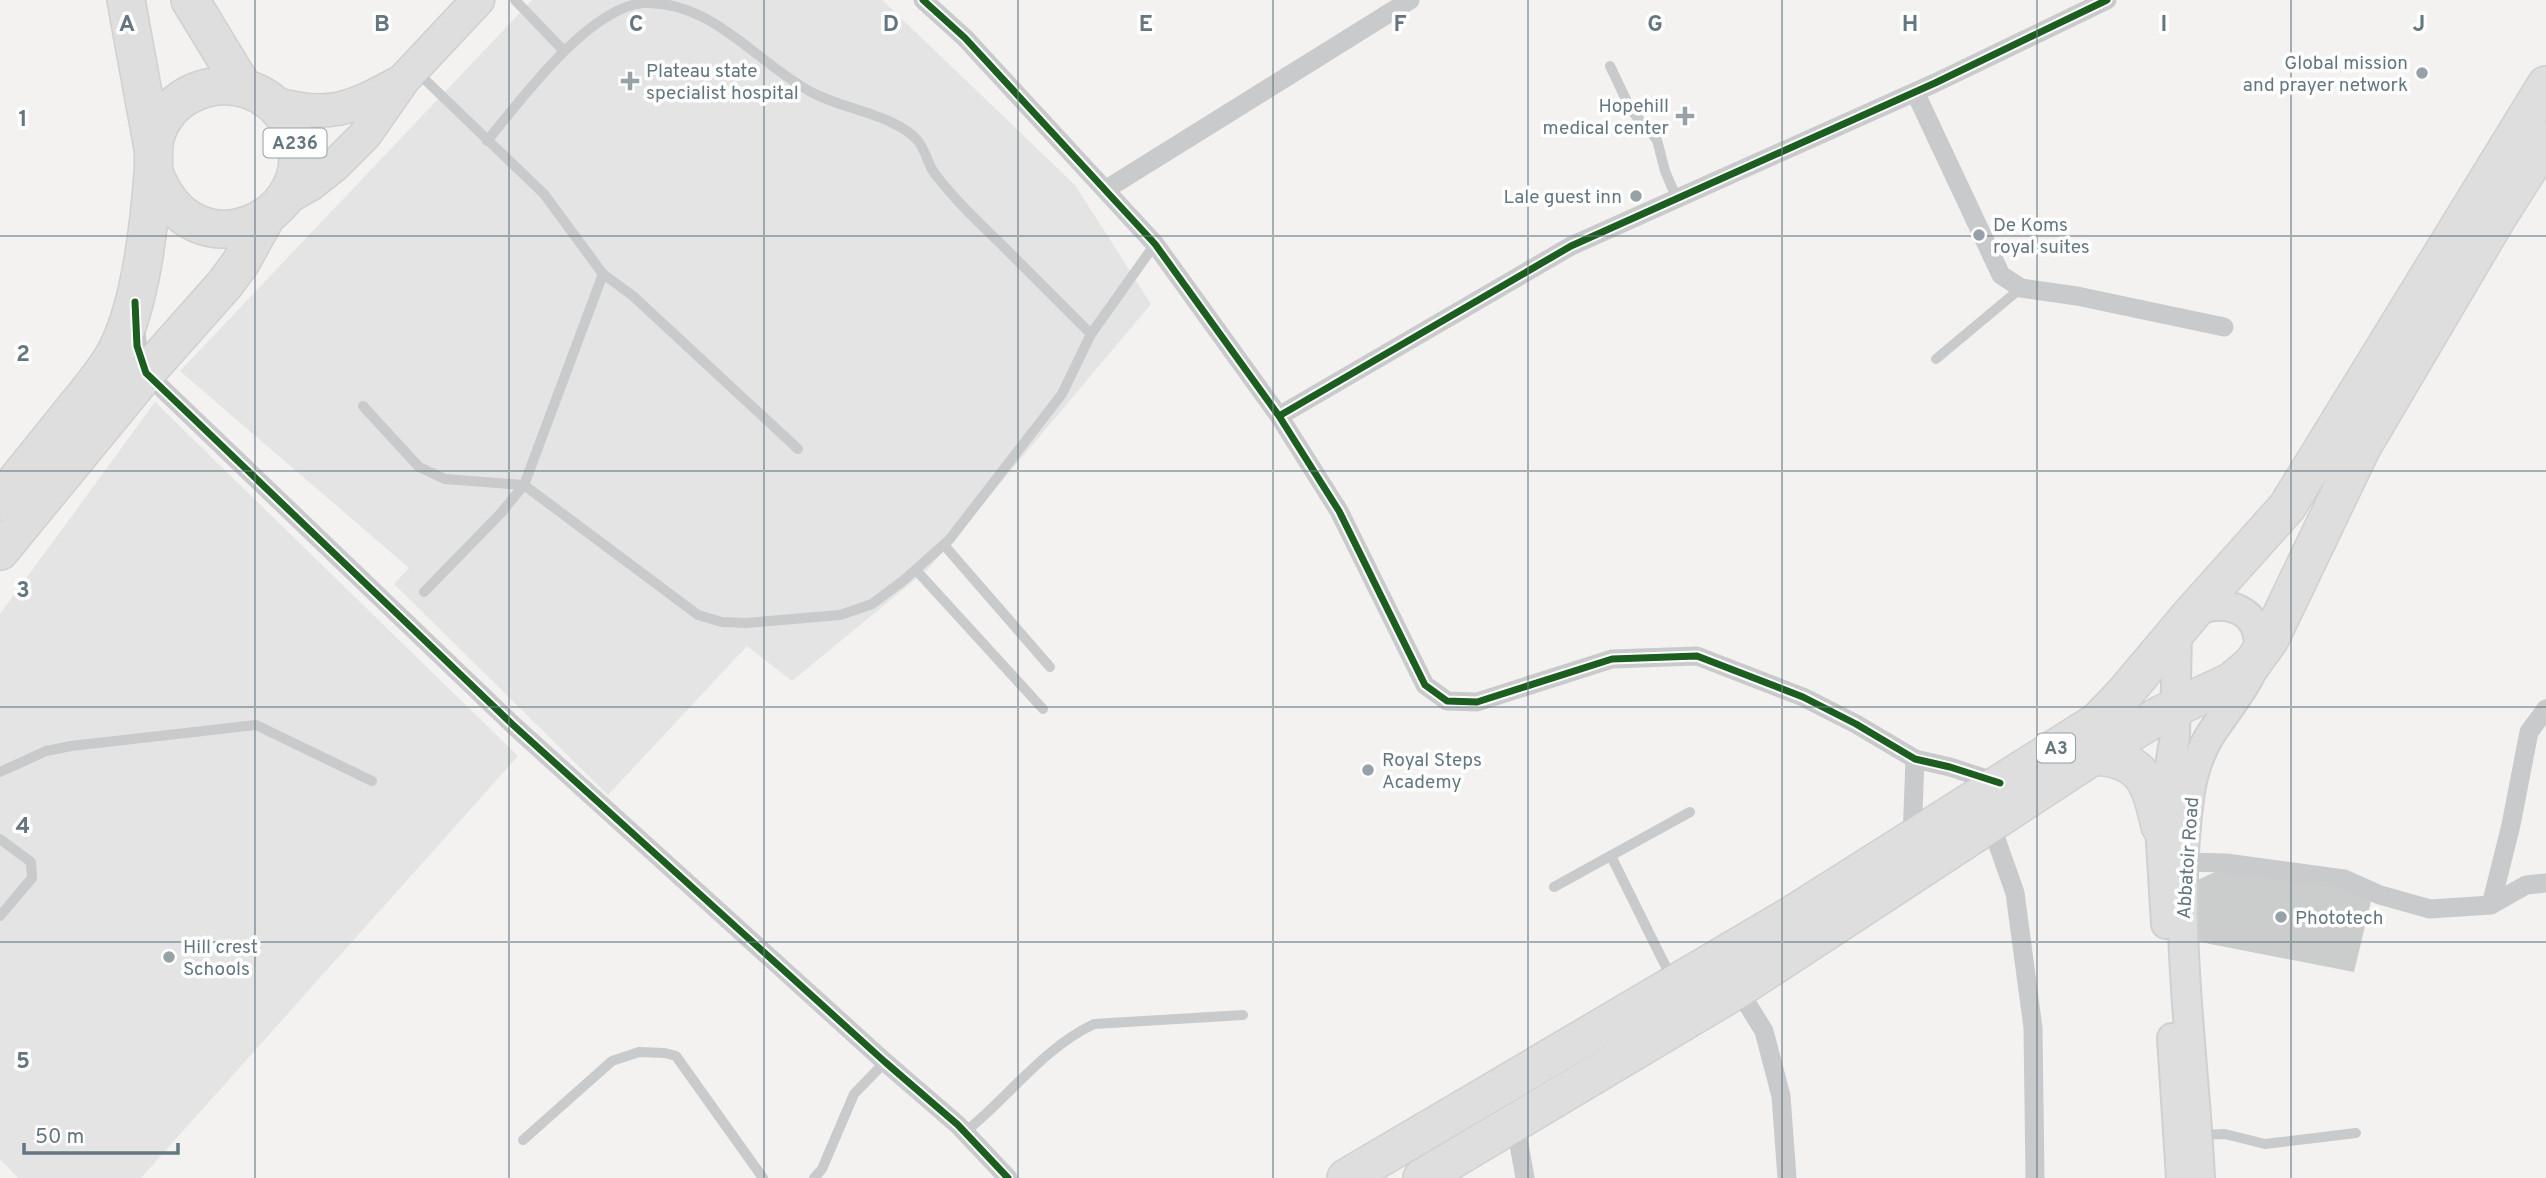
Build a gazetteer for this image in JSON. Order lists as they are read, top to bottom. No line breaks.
{"streets":{"highway":["A236","A3"],"street":["Abbatoir Road"]},"crossings":[["A3","Abbatoir Road"]],"places":{"other":["Global mission and prayer network","Lale guest inn","De Koms royal suites","Royal Steps Academy","Phototech","Hill crest Schools"],"health":["Plateau state specialist hospital","Hopehill medical center"]},"scale_bar":"50 m","grid":{"columns":["A","B","C","D","E","F","G","H","I","J"],"rows":["1","2","3","4","5"]}}
